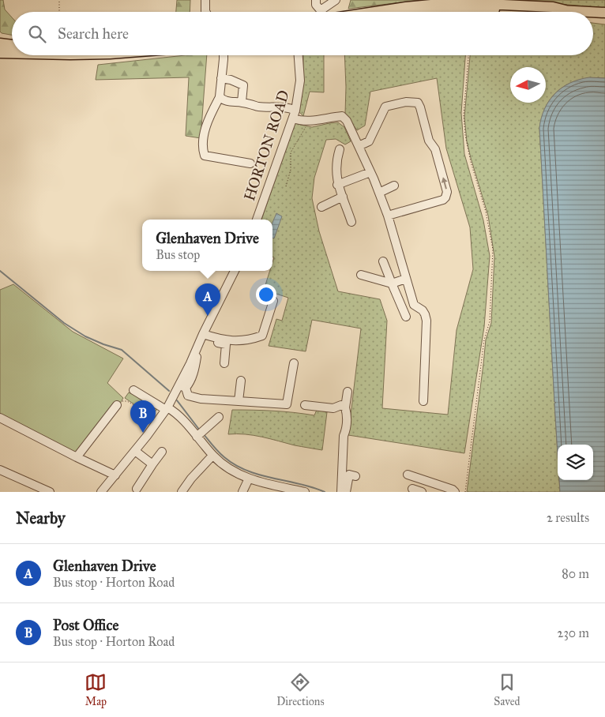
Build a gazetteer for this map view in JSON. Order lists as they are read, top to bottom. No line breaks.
{"streets":{"street":["HORTON ROAD"]},"north":"left","page":{"search":"Search here","popup":["Glenhaven Drive","Bus stop"],"pins":["A","B"],"heading":["Nearby","2 results"],"list":[{"mark":"A","name":"Glenhaven Drive","note":"Bus stop · Horton Road","value":"80 m"},{"mark":"B","name":"Post Office","note":"Bus stop · Horton Road","value":"230 m"}],"nav":["Map","Directions","Saved"]}}
